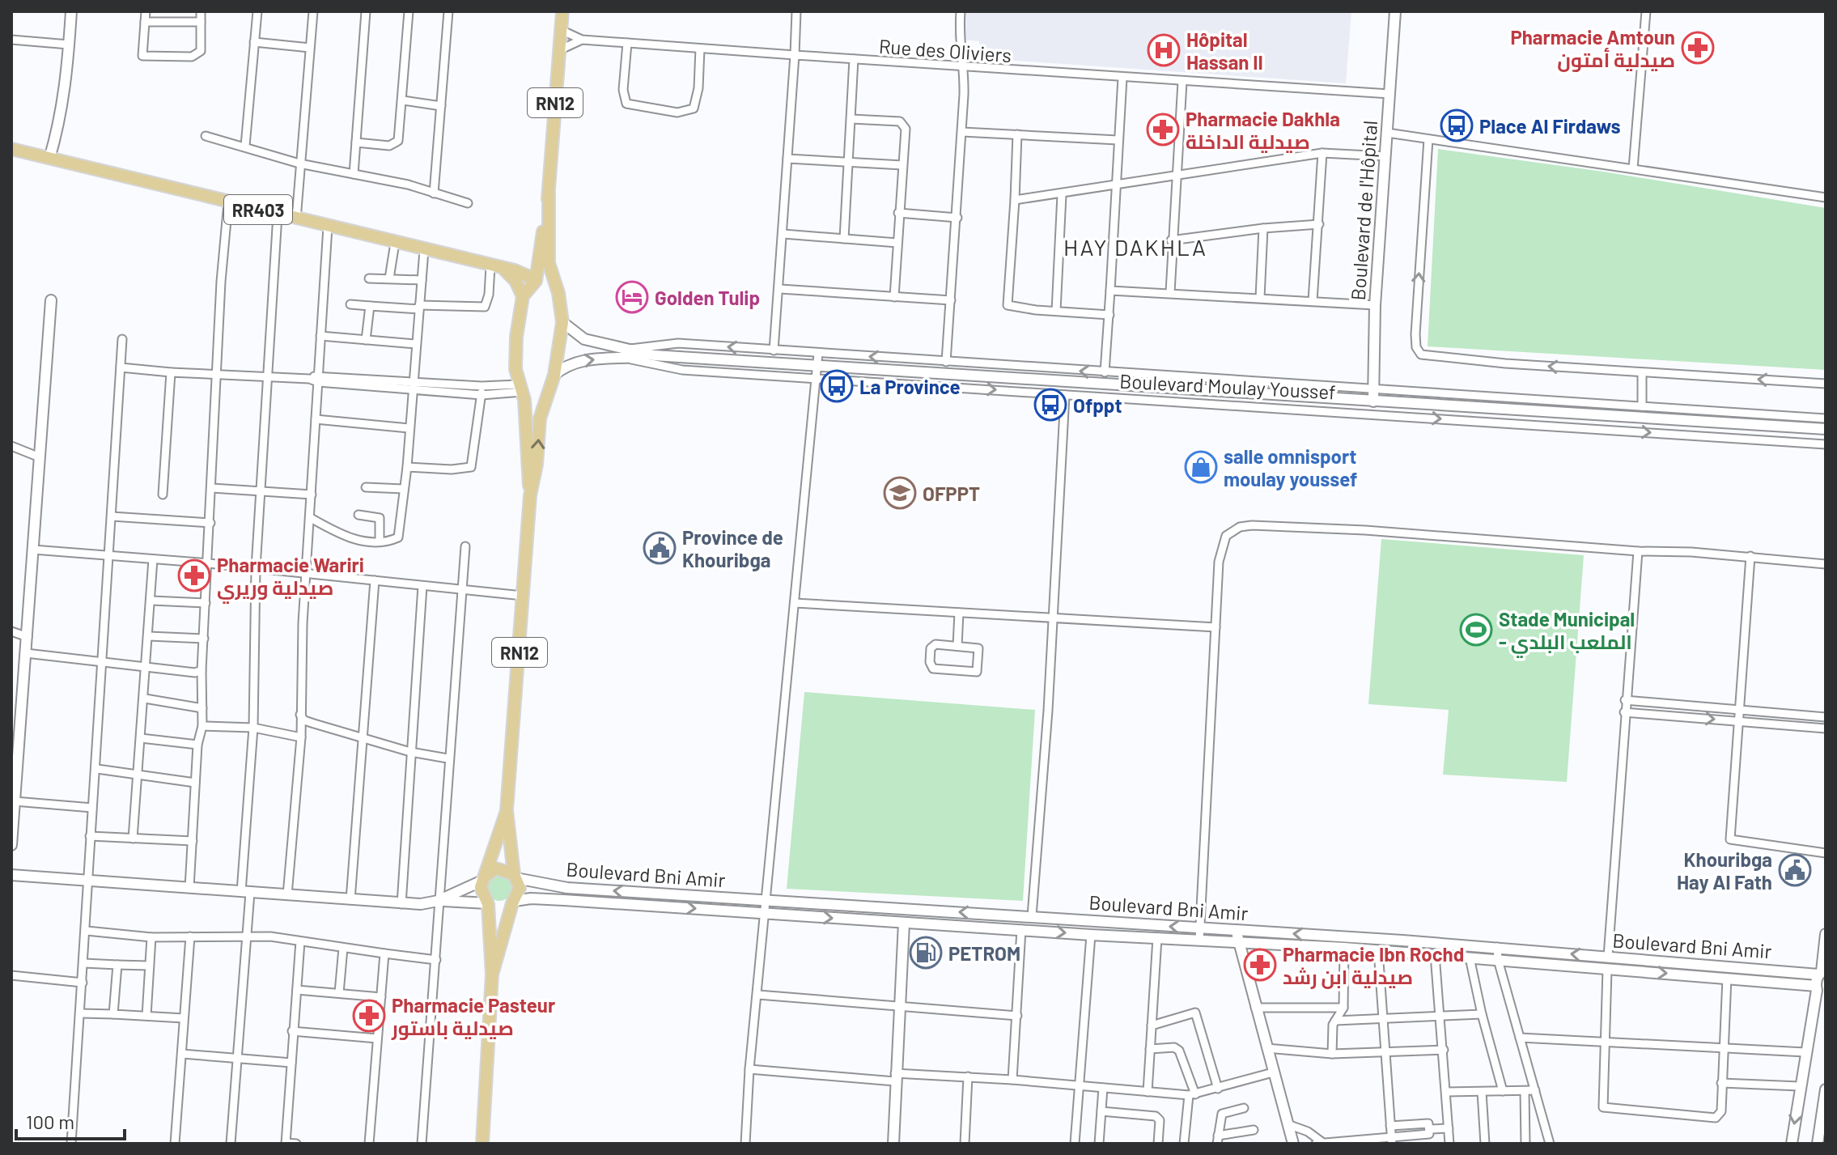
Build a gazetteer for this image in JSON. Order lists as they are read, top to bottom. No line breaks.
{"streets":{"main road":["RN12","RR403","Boulevard de l'Hôpital","Boulevard Moulay Youssef","Boulevard Bni Amir"],"street":["Rue des Oliviers"]},"crossings":[["Rue des Oliviers","Boulevard de l'Hôpital"],["RN12","RR403"],["RN12","Boulevard Bni Amir"],["Boulevard de l'Hôpital","Boulevard Moulay Youssef"]],"districts":["HAY DAKHLA"],"places":{"pharmacy":["Pharmacie Amtoun صيدلية أمتون","Pharmacie Dakhla صيدلية الداخلة","Pharmacie Wariri صيدلية وريري","Pharmacie Ibn Rochd صيدلية ابن رشد","Pharmacie Pasteur صيدلية باستور"],"hospital":["Hôpital Hassan II"],"bus stop":["Place Al Firdaws","La Province","Ofppt"],"hotel":["Golden Tulip"],"shop":["salle omnisport moulay youssef"],"school or university":["OFPPT"],"public building":["Province de Khouribga","Khouribga Hay Al Fath"],"sports":["Stade Municipal - الملعب البلدي"],"fuel station":["PETROM"]},"scale_bar":"100 m"}
